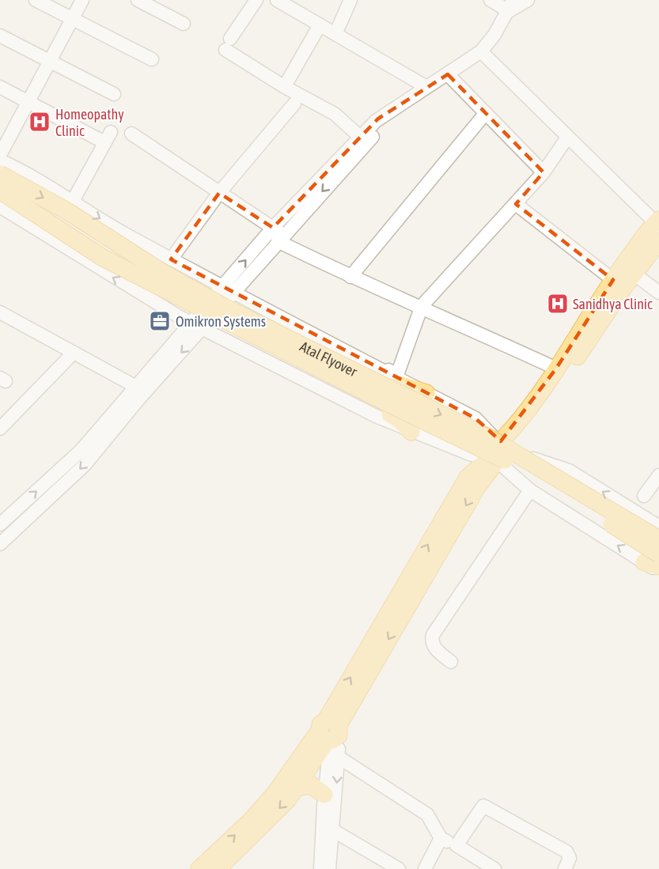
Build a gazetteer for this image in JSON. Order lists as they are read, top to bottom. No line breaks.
{"streets":{"main road":["Atal Flyover"]},"places":{"hospital":["Homeopathy Clinic","Sanidhya Clinic"],"office":["Omikron Systems"]}}
